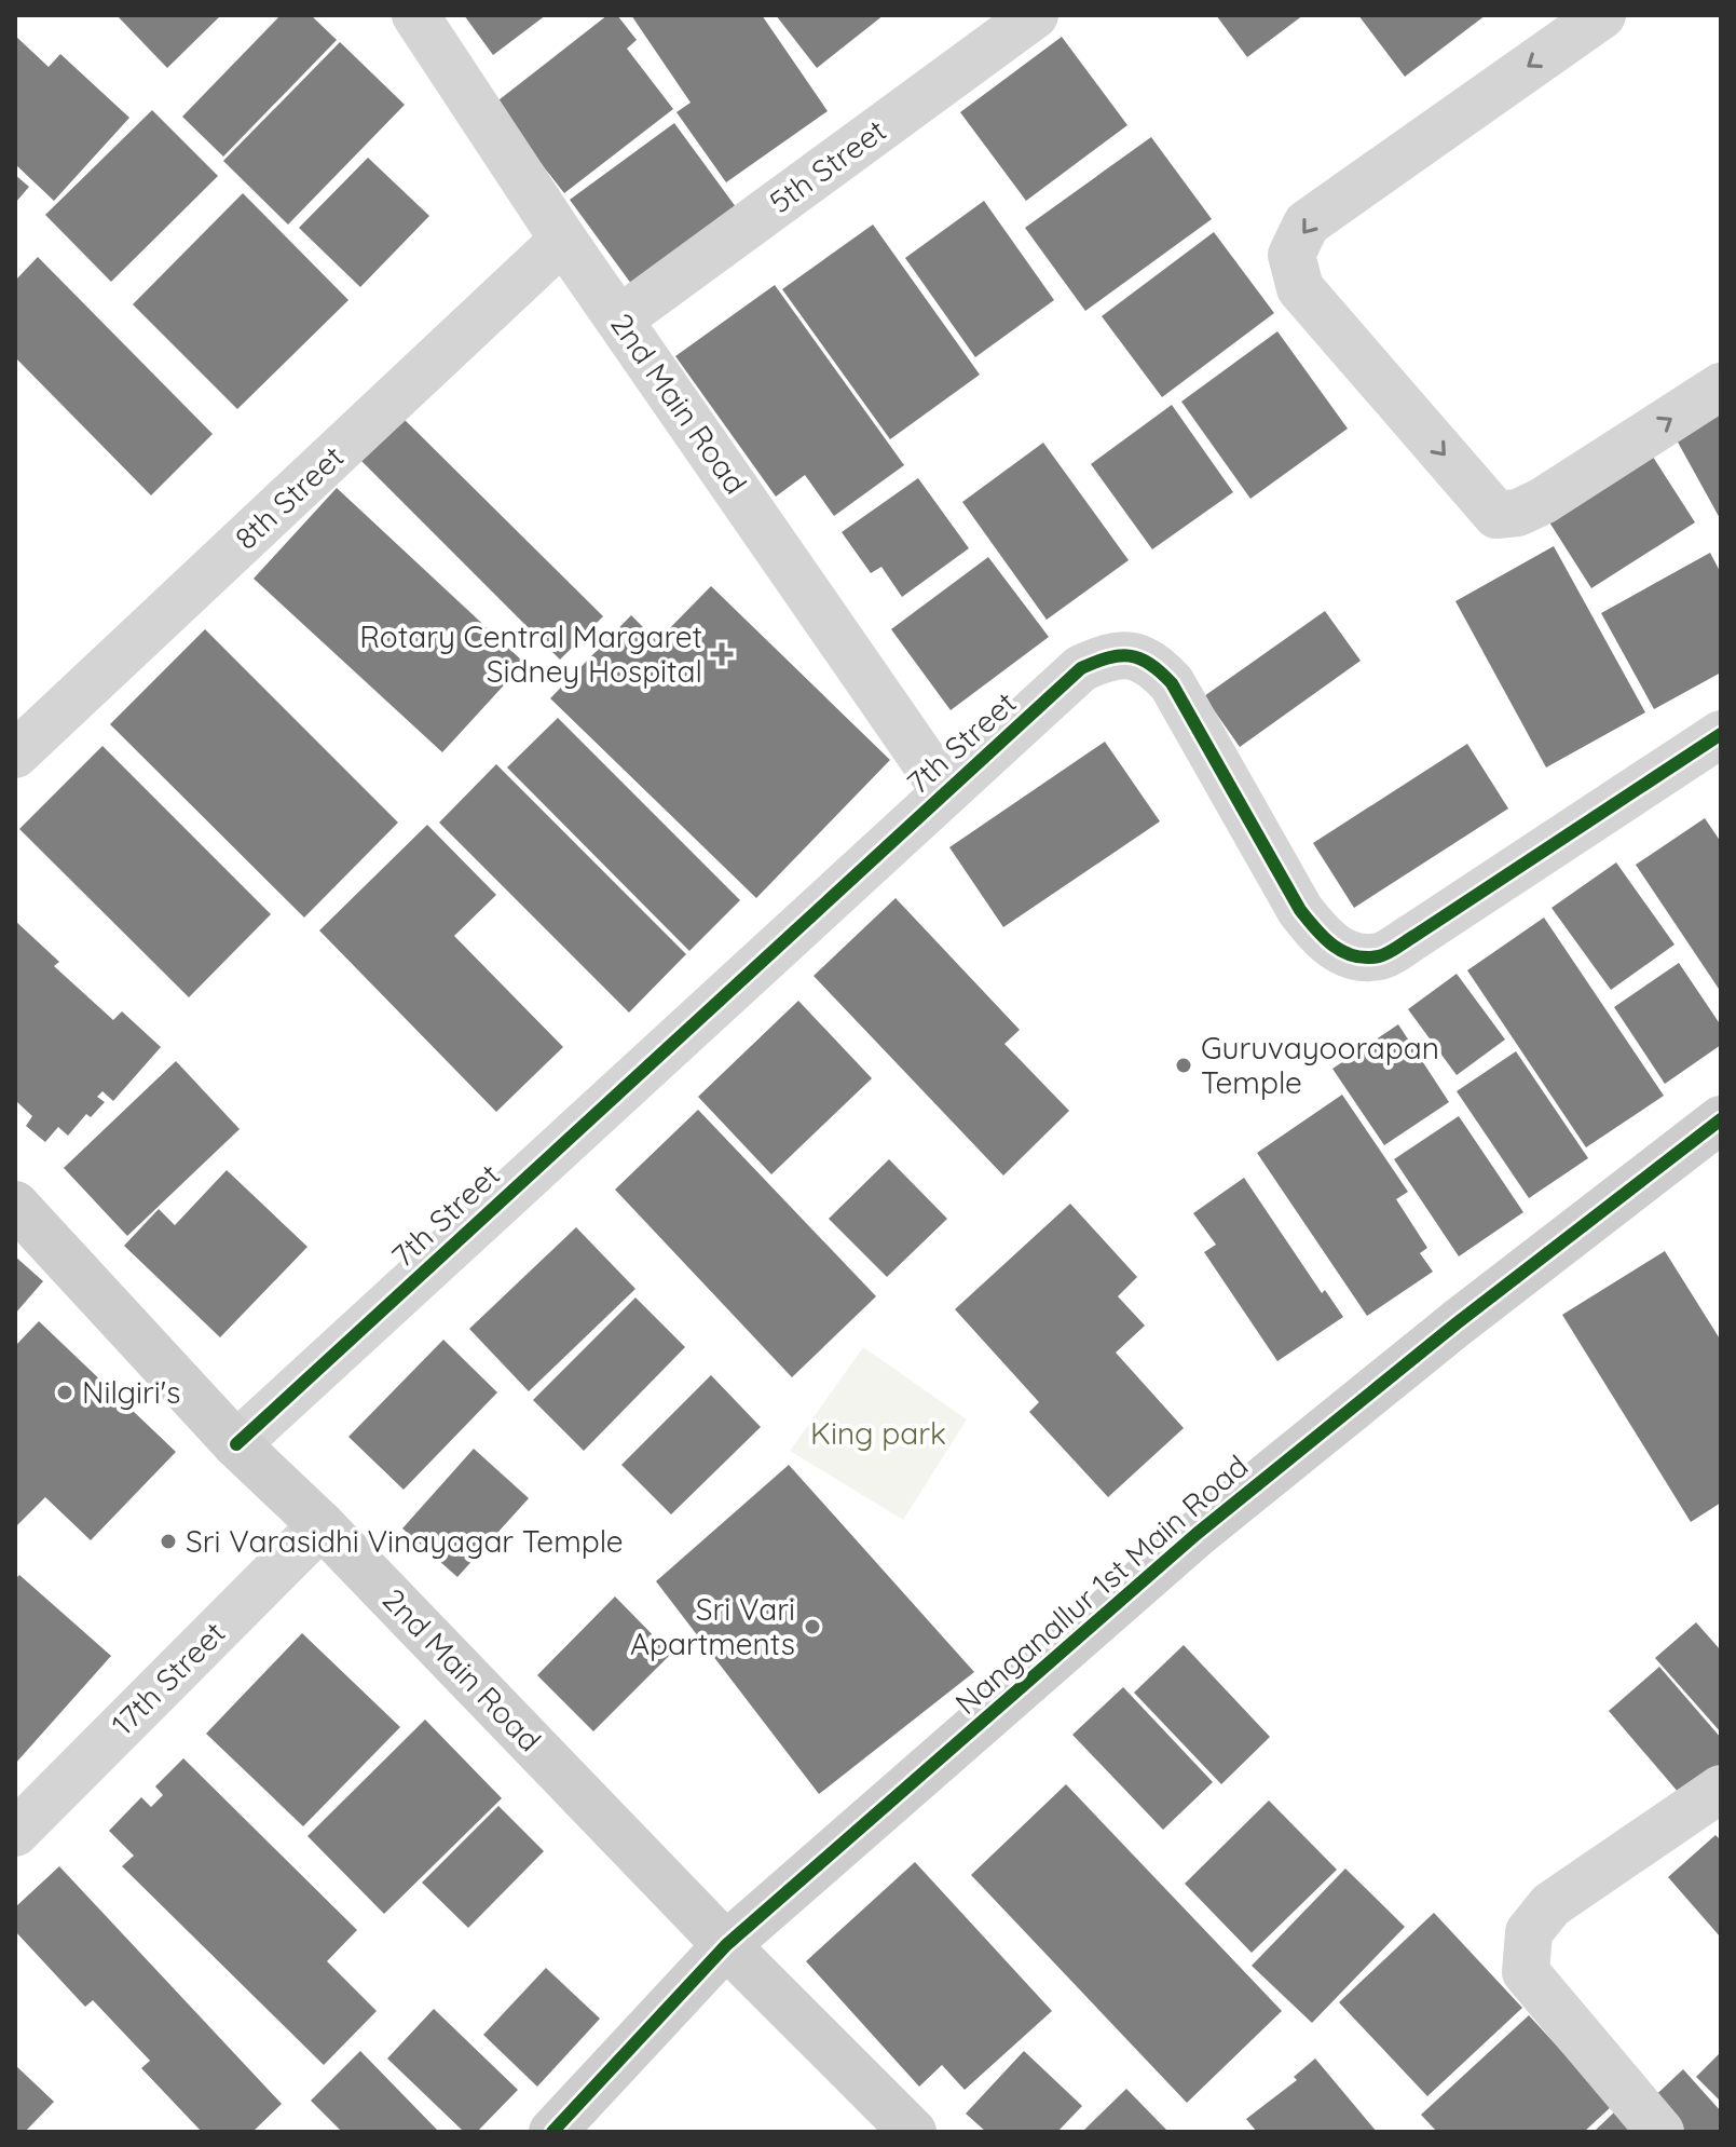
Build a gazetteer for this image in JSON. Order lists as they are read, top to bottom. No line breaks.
{"streets":{"street":["5th Street","2nd Main Road","8th Street","7th Street","Nanganallur 1st Main Road","17th Street"]},"crossings":[["5th Street","2nd Main Road"],["2nd Main Road","8th Street"],["2nd Main Road","7th Street"],["2nd Main Road","Nanganallur 1st Main Road"],["2nd Main Road","17th Street"]],"parks":["King park"],"places":{"health":["Rotary Central Margaret Sidney Hospital"],"other":["Guruvayoorapan Temple","Nilgiri's","Sri Varasidhi Vinayagar Temple","Sri Vari Apartments"]}}
